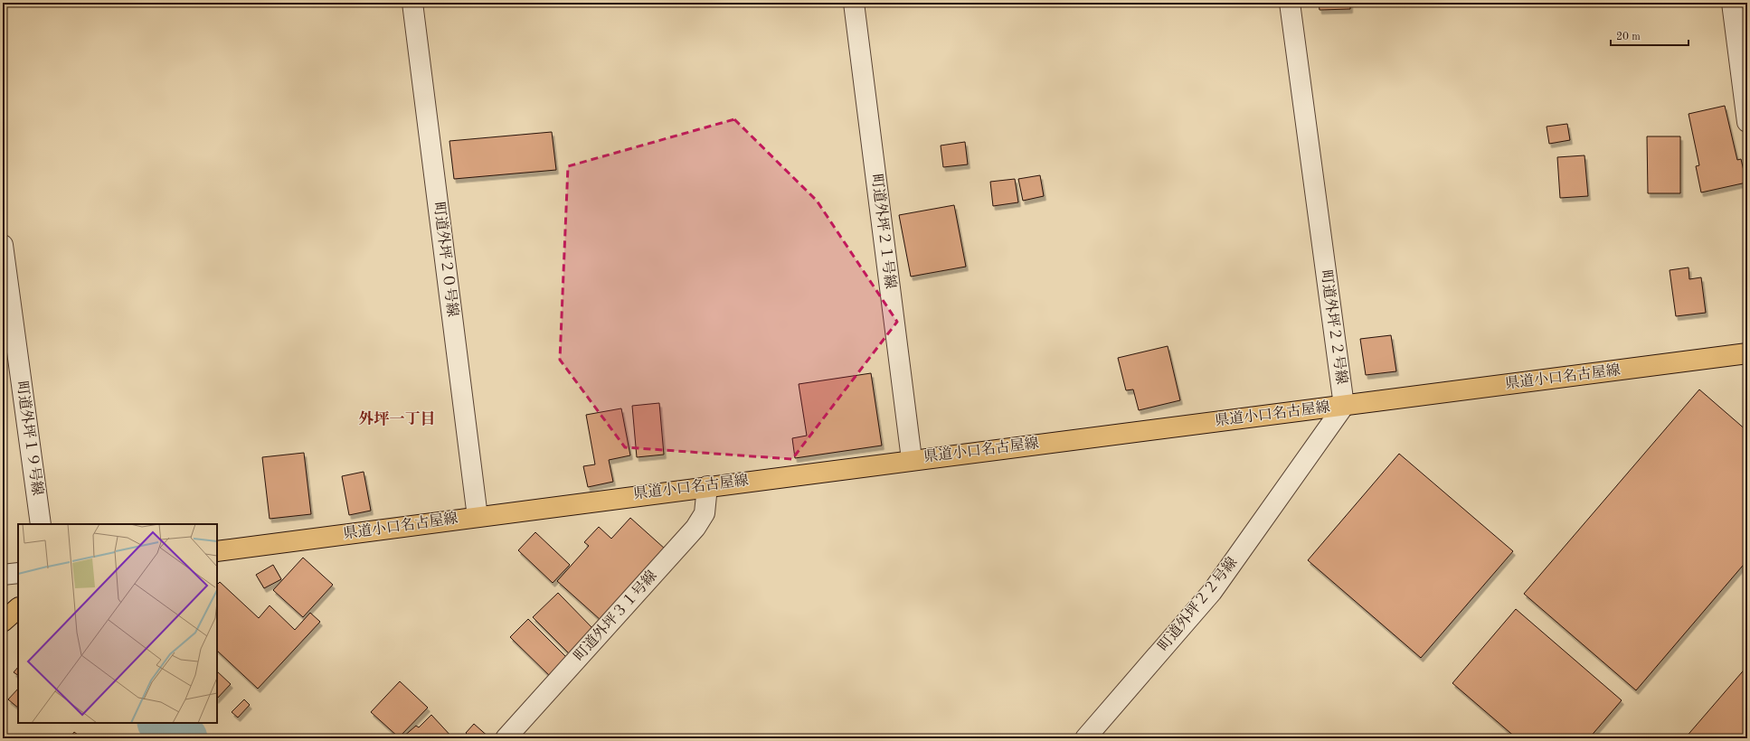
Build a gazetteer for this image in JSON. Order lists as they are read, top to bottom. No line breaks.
{"streets":{"main road":["県道小口名古屋線"],"street":["町道外坪２１号線","町道外坪２０号線","町道外坪２２号線","町道外坪１９号線","町道外坪３１号線"]},"crossings":[["町道外坪２１号線","県道小口名古屋線"],["町道外坪２０号線","県道小口名古屋線"],["町道外坪２２号線","県道小口名古屋線"],["県道小口名古屋線","町道外坪３１号線"]],"districts":["外坪一丁目"],"scale_bar":"20 m"}
